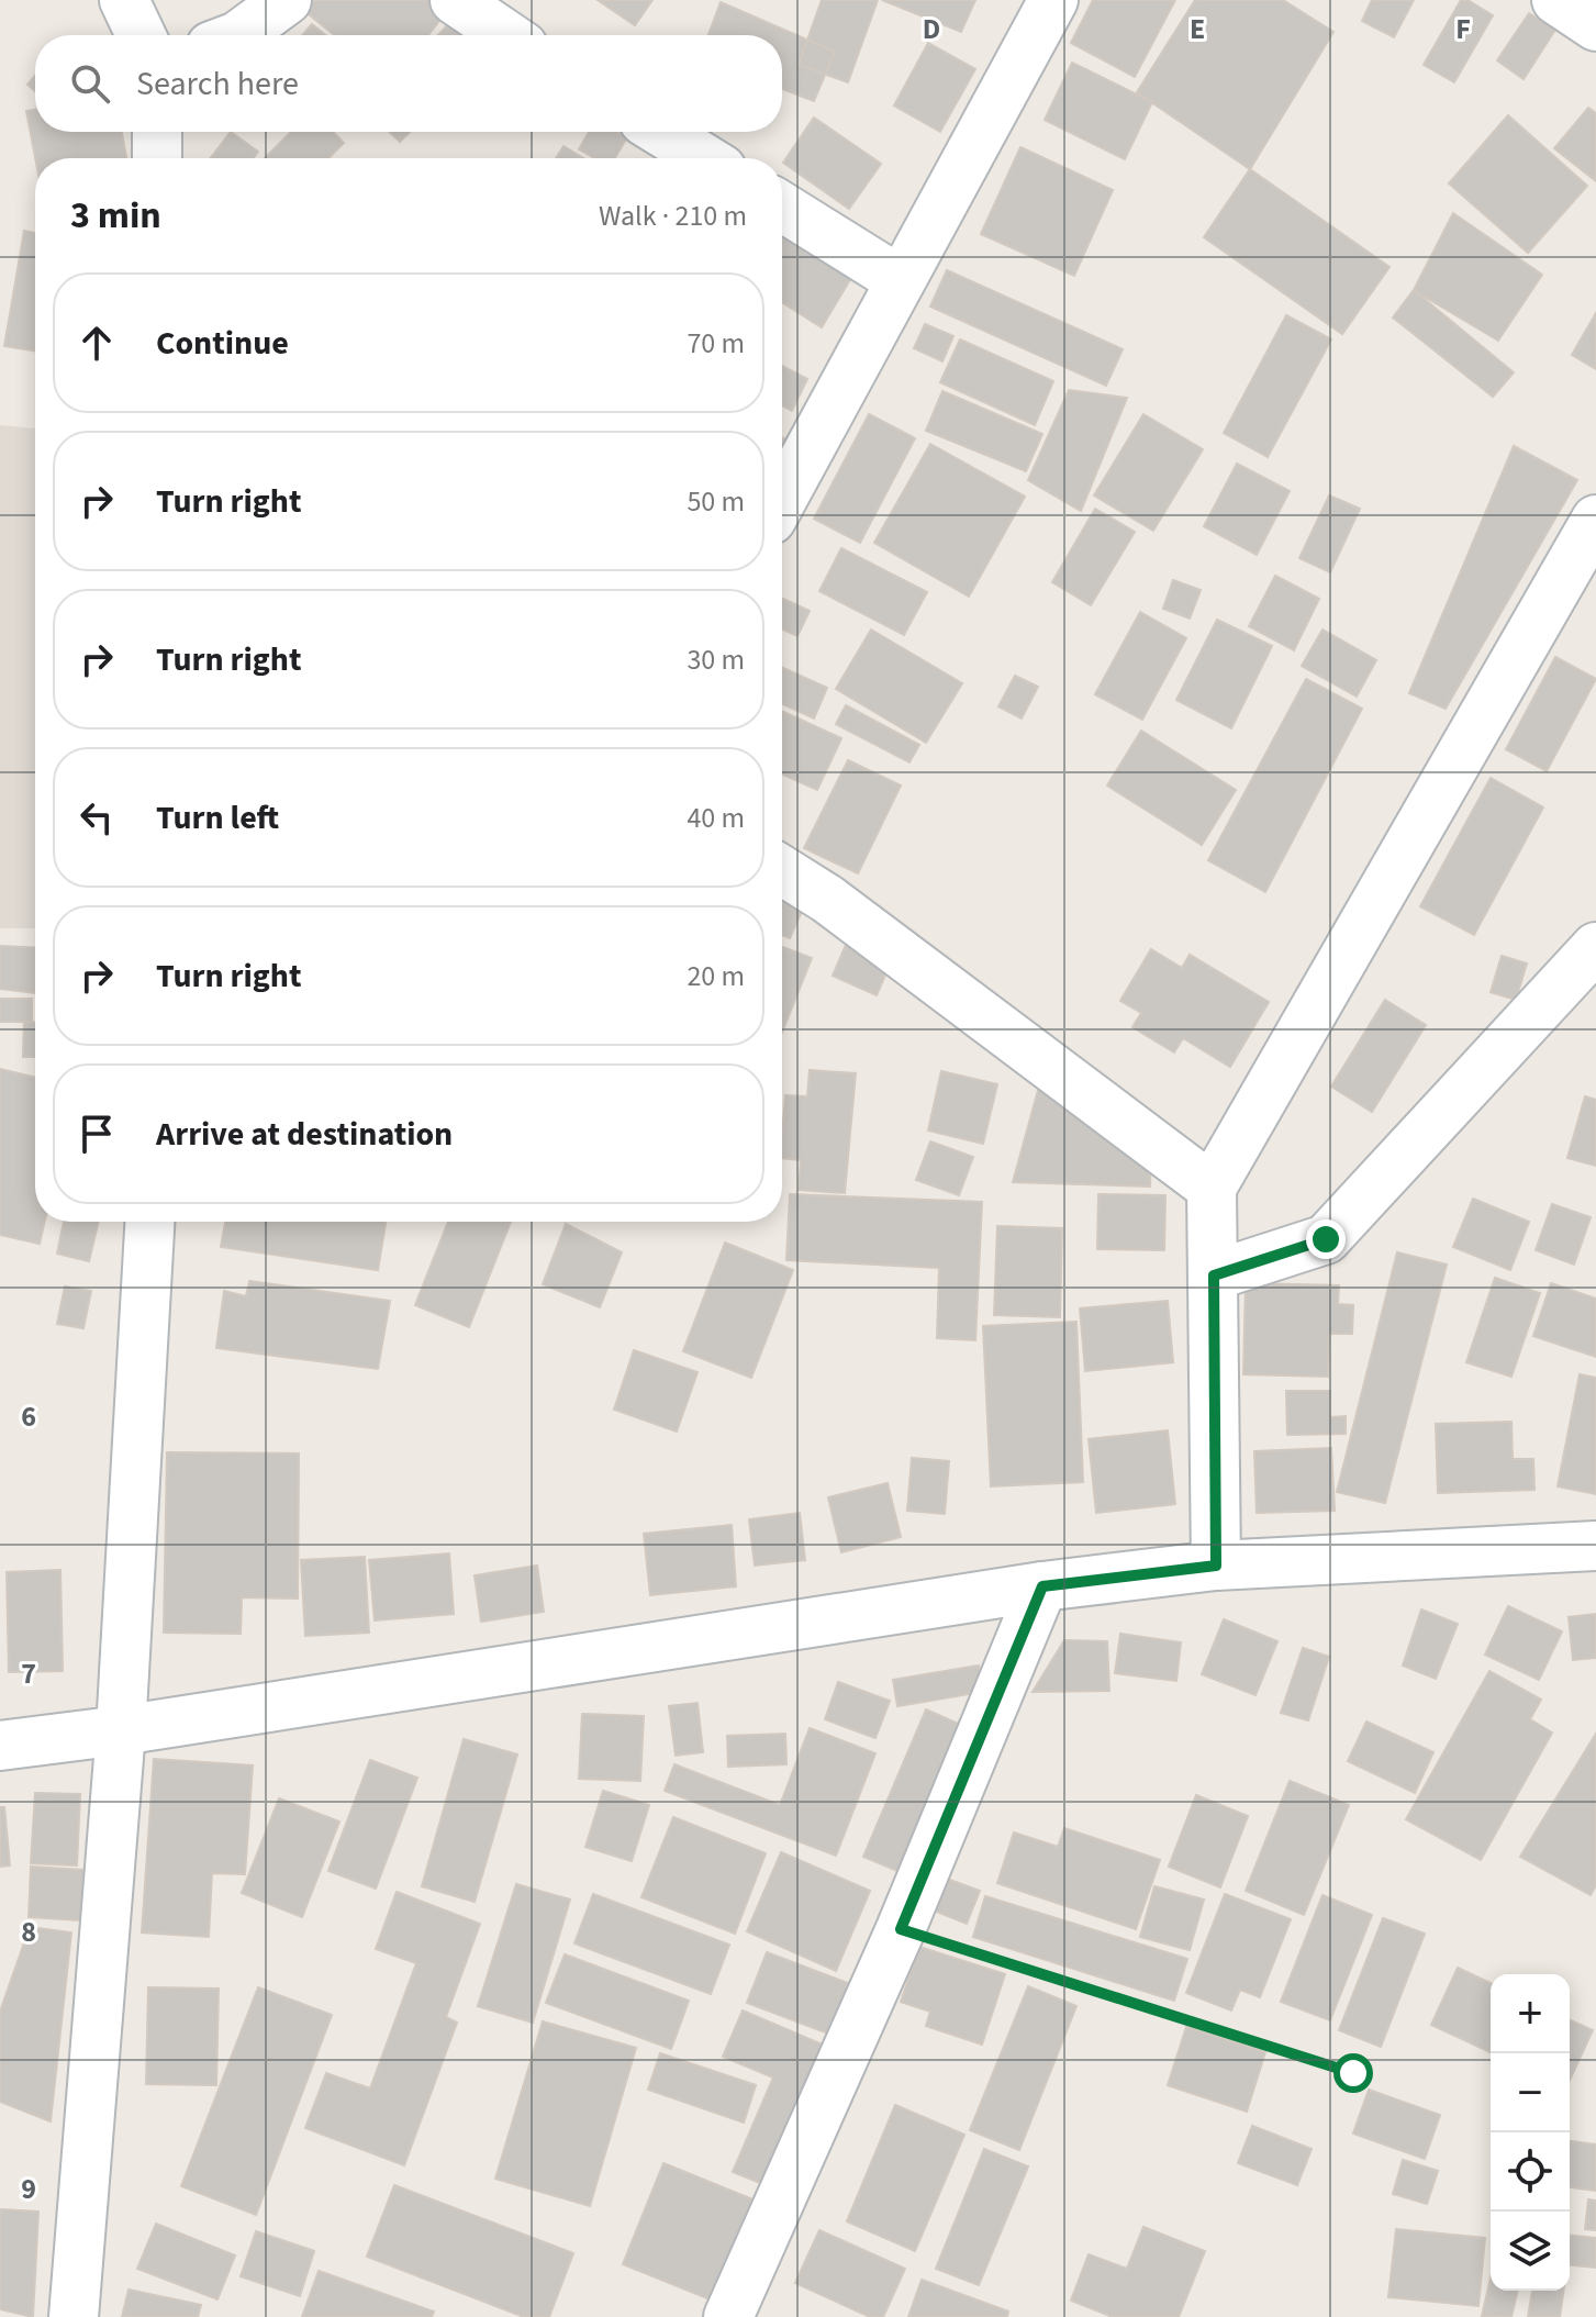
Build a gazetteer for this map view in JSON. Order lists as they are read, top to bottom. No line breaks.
{"page":{"search":"Search here","heading":["3 min","Walk · 210 m"],"list":[["Continue","70 m"],["Turn right","50 m"],["Turn right","30 m"],["Turn left","40 m"],["Turn right","20 m"],"Arrive at destination"],"map_buttons":["+","−"]},"grid":{"columns":["D","E","F"],"rows":["6","7","8","9"]}}
